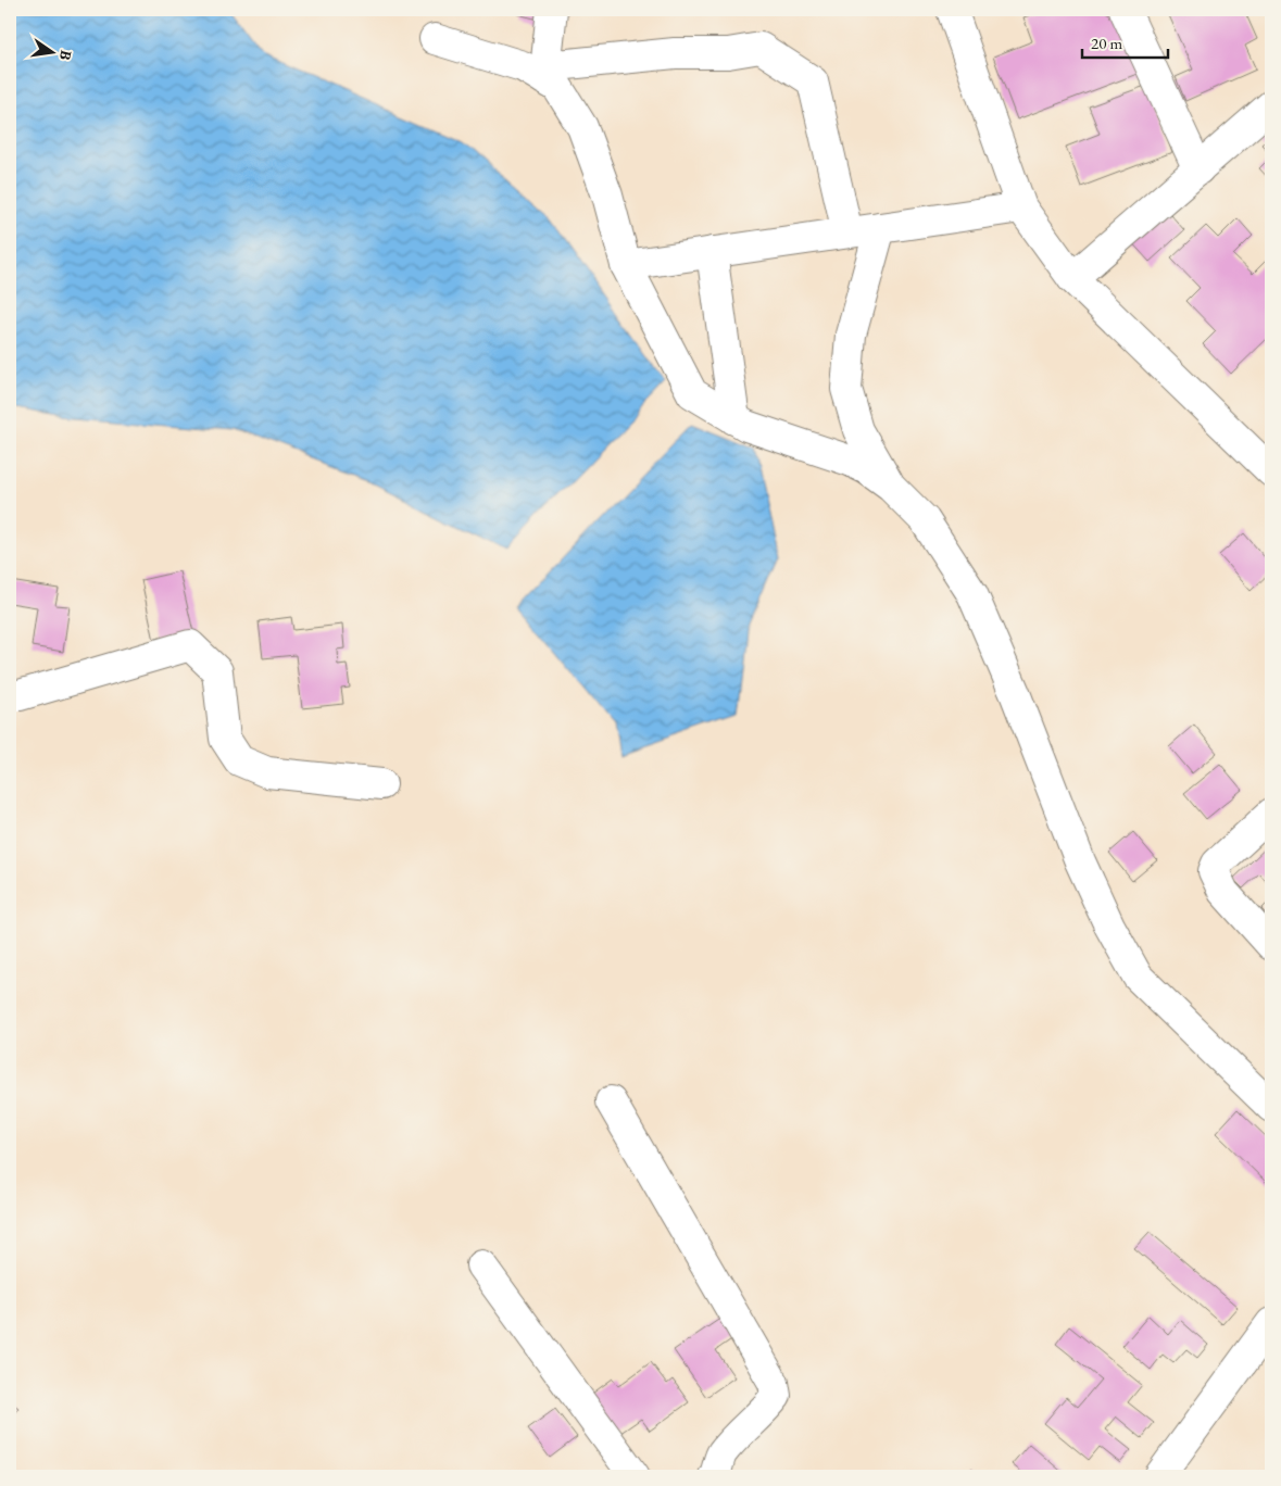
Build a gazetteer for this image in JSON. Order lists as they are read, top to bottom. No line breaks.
{"scale_bar":"20 m","north":"right"}
